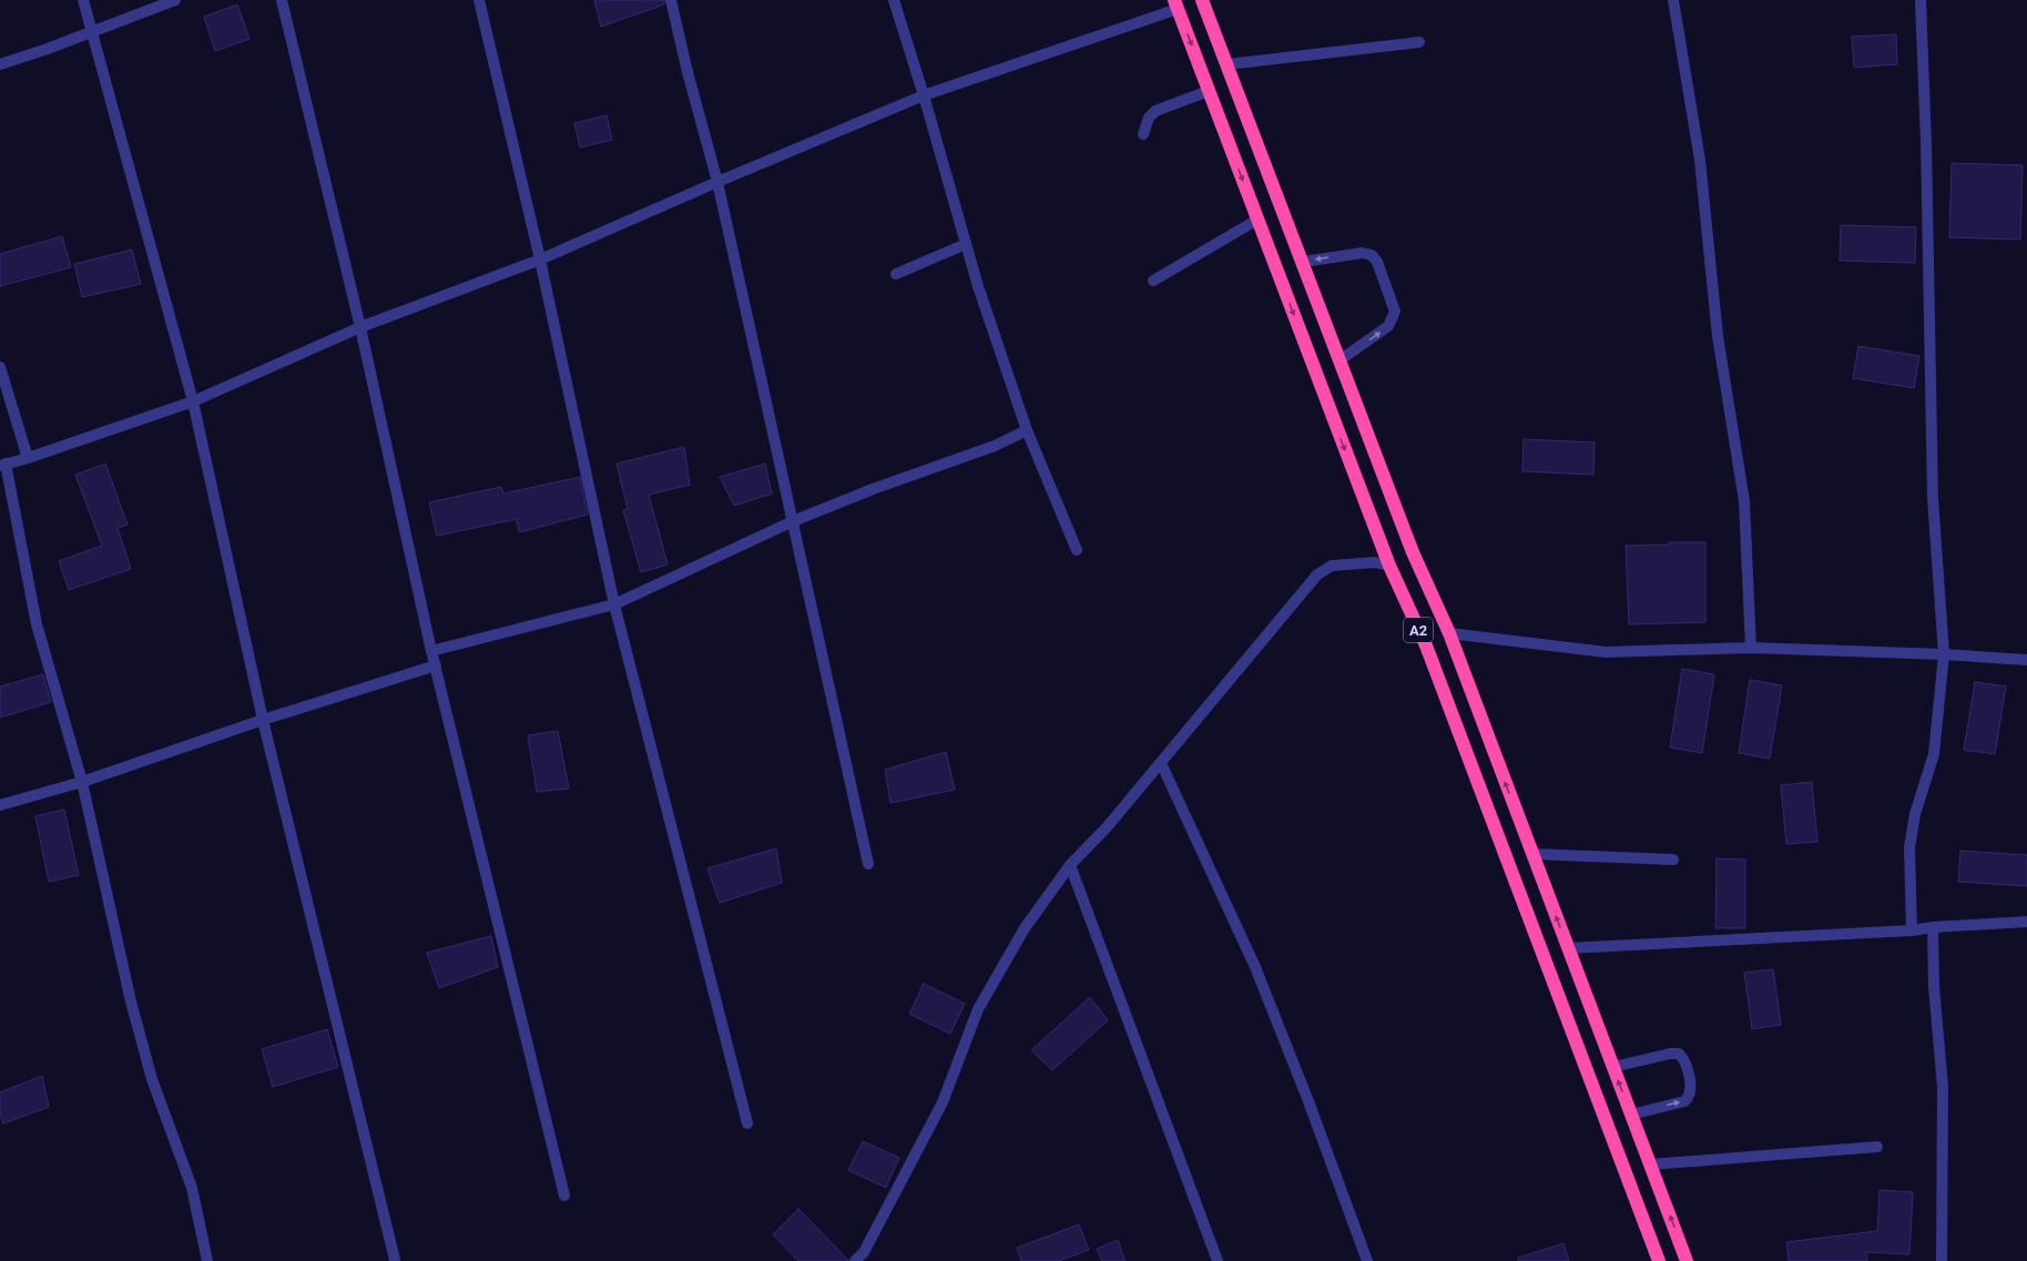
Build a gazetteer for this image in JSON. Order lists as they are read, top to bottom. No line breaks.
{"streets":{"highway":["A2"]}}
